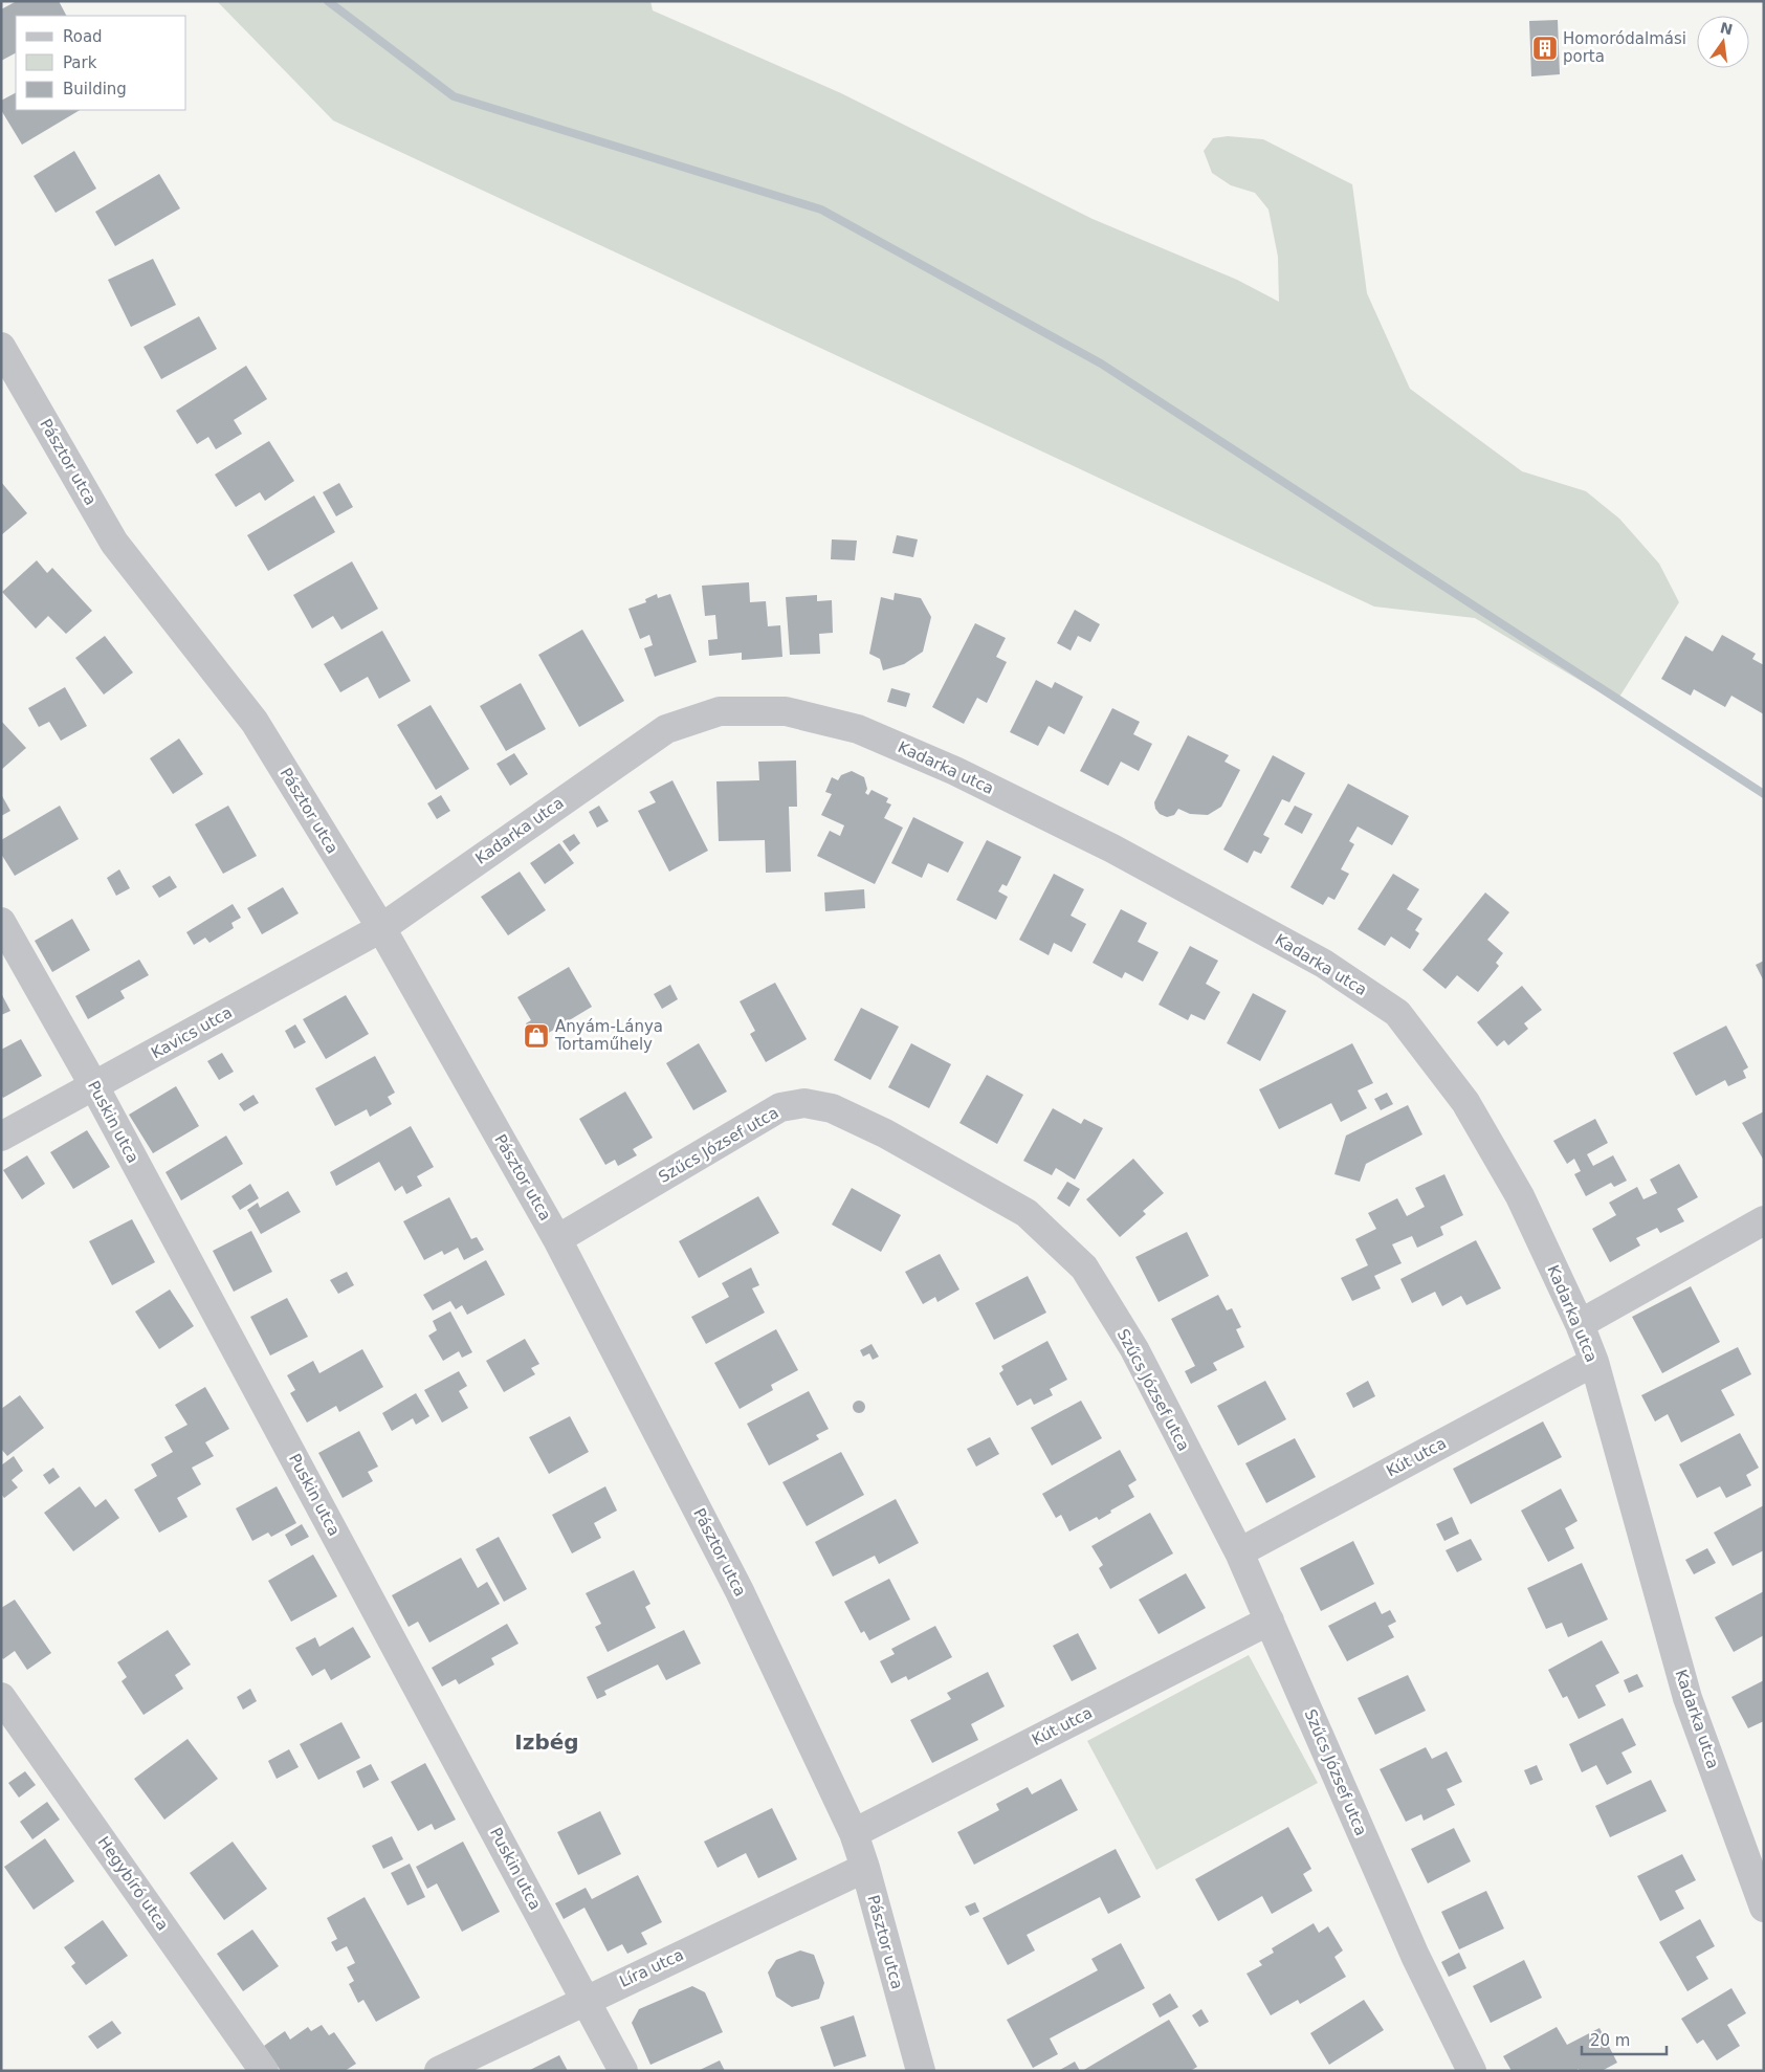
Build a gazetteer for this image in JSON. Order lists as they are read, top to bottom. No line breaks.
{"streets":{"street":["Pásztor utca","Kadarka utca","Kavics utca","Puskin utca","Szűcs József utca","Kút utca","Hegybíró utca","Líra utca"]},"crossings":[["Pásztor utca","Kadarka utca"],["Pásztor utca","Kavics utca"],["Pásztor utca","Szűcs József utca"],["Pásztor utca","Kút utca"],["Pásztor utca","Líra utca"],["Kadarka utca","Kavics utca"],["Kadarka utca","Kút utca"],["Kavics utca","Puskin utca"],["Puskin utca","Líra utca"],["Szűcs József utca","Kút utca"]],"districts":["Izbég"],"places":{"building":["Homoródalmási porta"],"shop":["Anyám-Lánya Tortaműhely"]},"legend":["Road","Park","Building"],"scale_bar":"20 m","north":"top"}
